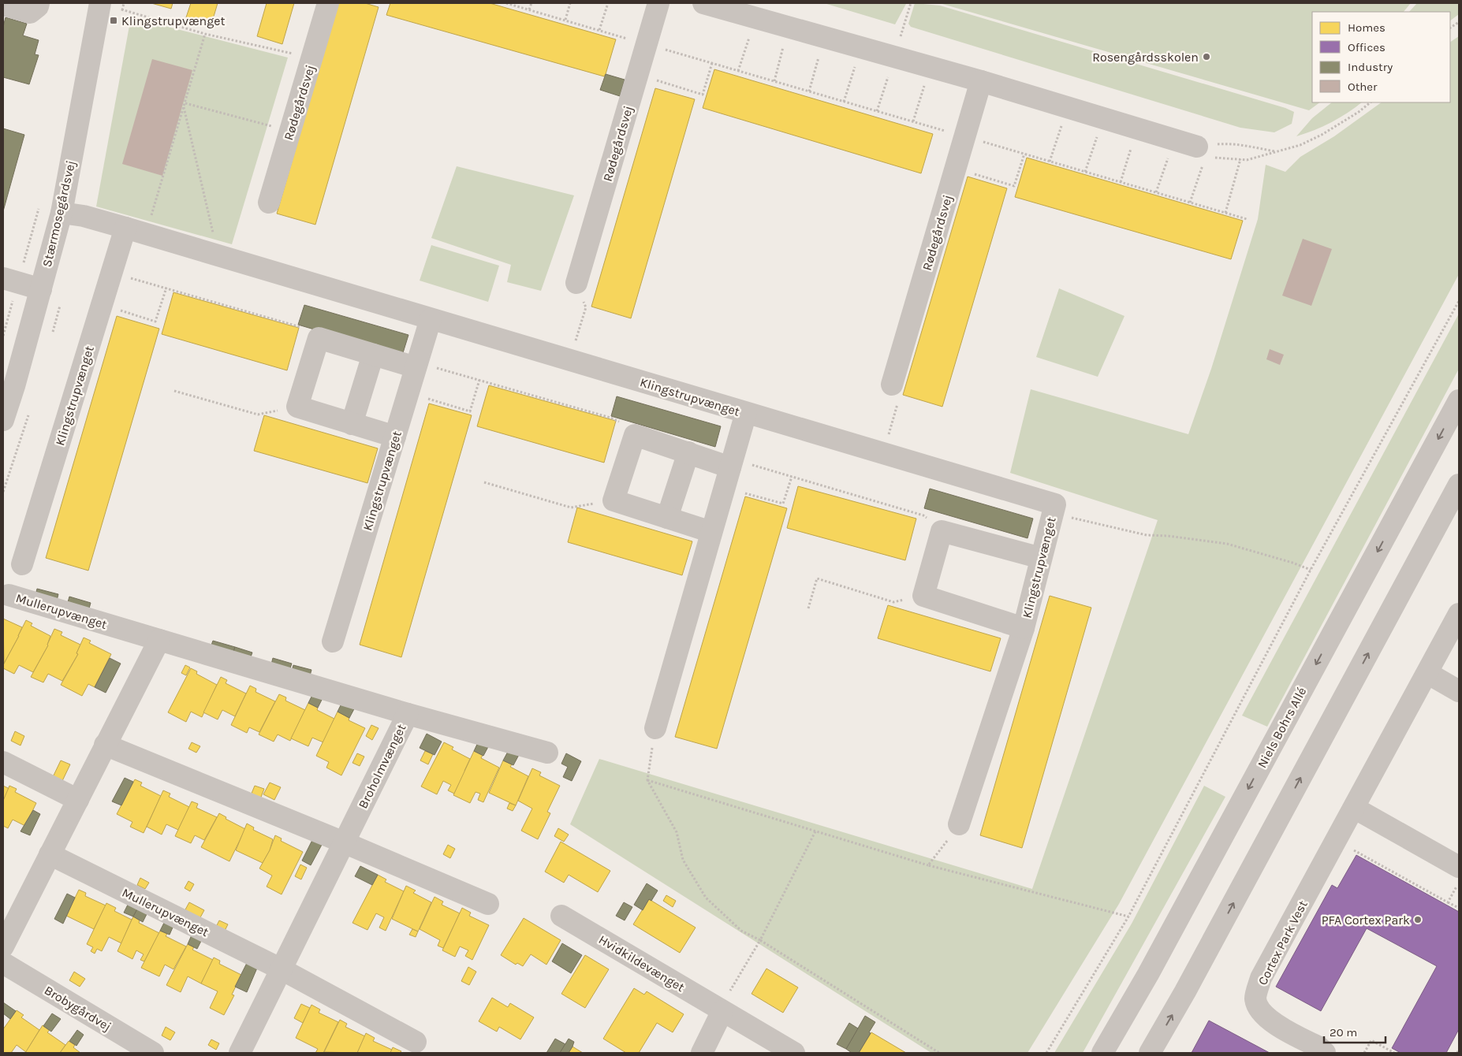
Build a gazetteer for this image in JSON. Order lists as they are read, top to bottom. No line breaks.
{"streets":{"street":["Rødegårdsvej","Stærmosegårdsvej","Klingstrupvænget","Mullerupvænget","Niels Bohrs Allé","Broholmvænget","Cortex Park Vest","Hvidkildevænget","Brobygårdvej"]},"crossings":[["Stærmosegårdsvej","Klingstrupvænget"],["Mullerupvænget","Broholmvænget"]],"places":{"transit":["Klingstrupvænget"],"other":["Rosengårdsskolen","PFA Cortex Park"]},"legend":["Homes","Offices","Industry","Other"],"scale_bar":"20 m"}
